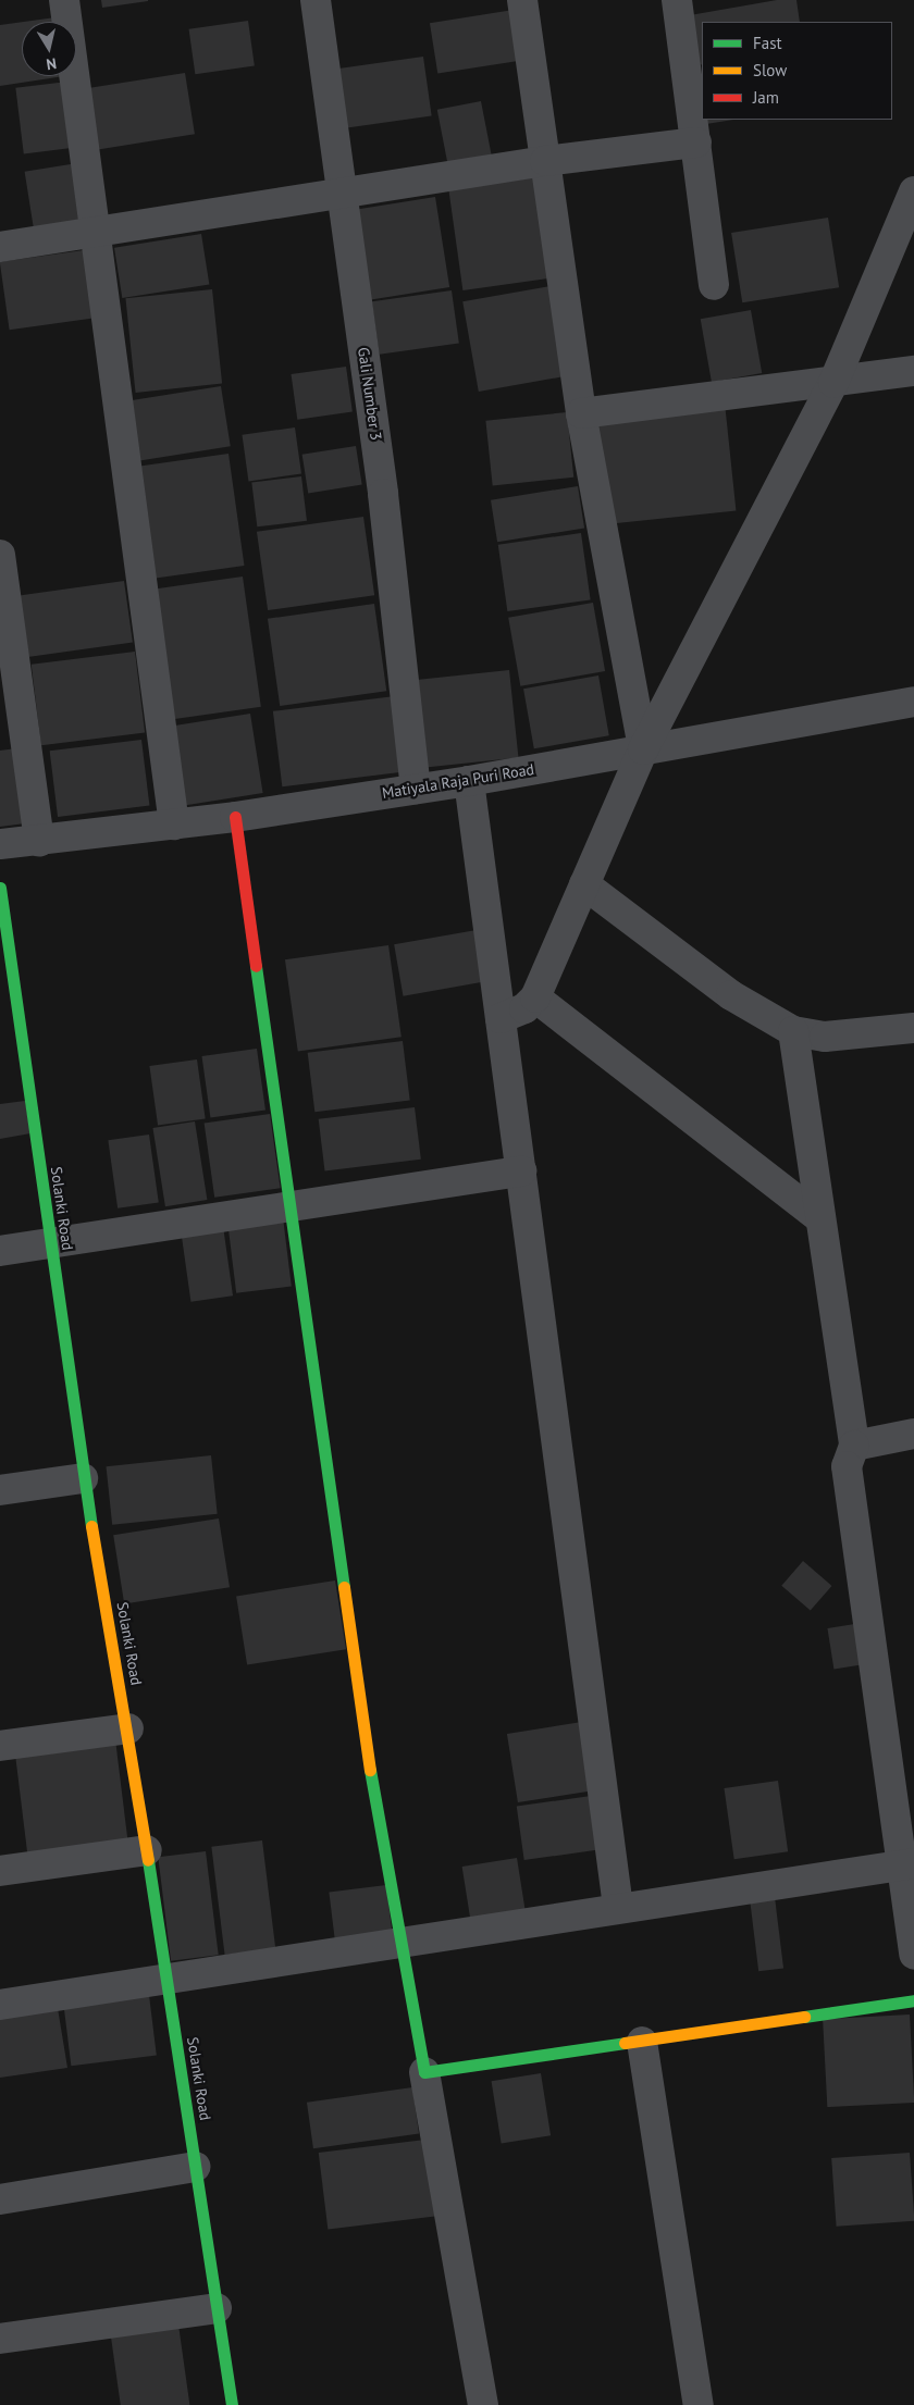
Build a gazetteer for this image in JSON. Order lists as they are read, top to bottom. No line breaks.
{"streets":{"street":["Gali Number 3","Matiyala Raja Puri Road","Solanki Road"]},"crossings":[["Gali Number 3","Matiyala Raja Puri Road"]],"legend":["Fast","Slow","Jam"],"north":"bottom"}
